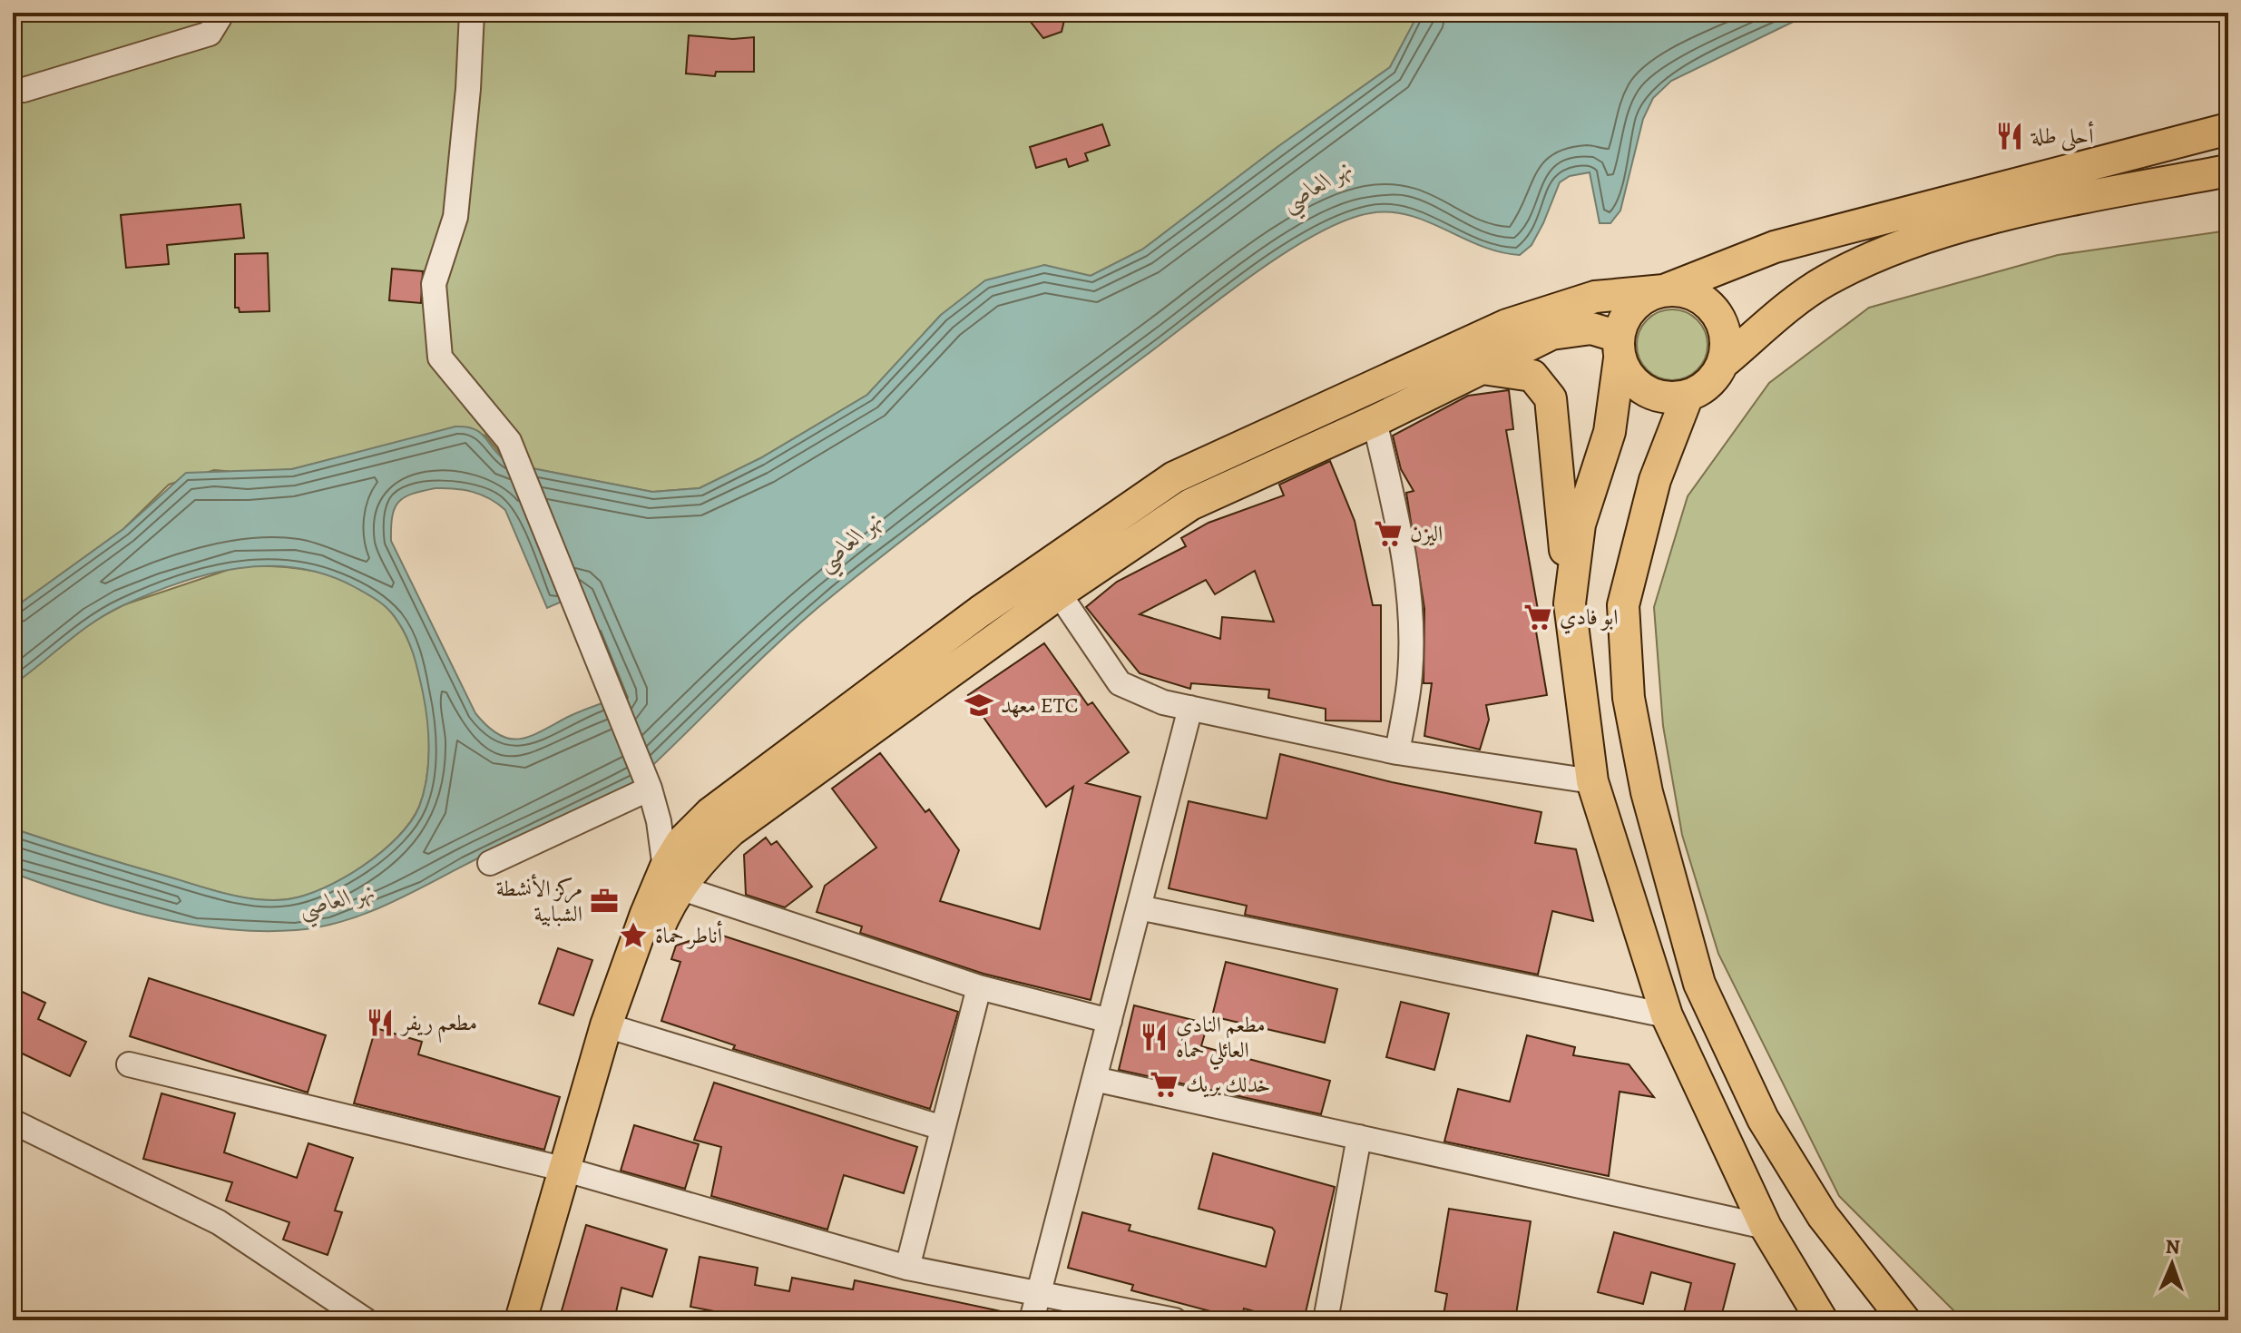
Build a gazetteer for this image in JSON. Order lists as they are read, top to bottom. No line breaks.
{"water":["نهر العاصي"],"places":{"restaurant":["أحلى طلة","مطعم ريفر","مطعم النادي العائلي حماه"],"supermarket":["اليزن","ابو فادي","خدلك بريك"],"school or university":["معهد ETC"],"office":["مركز الأنشطة الشبابية"],"place":["أناطر حماة"]},"north":"top"}
